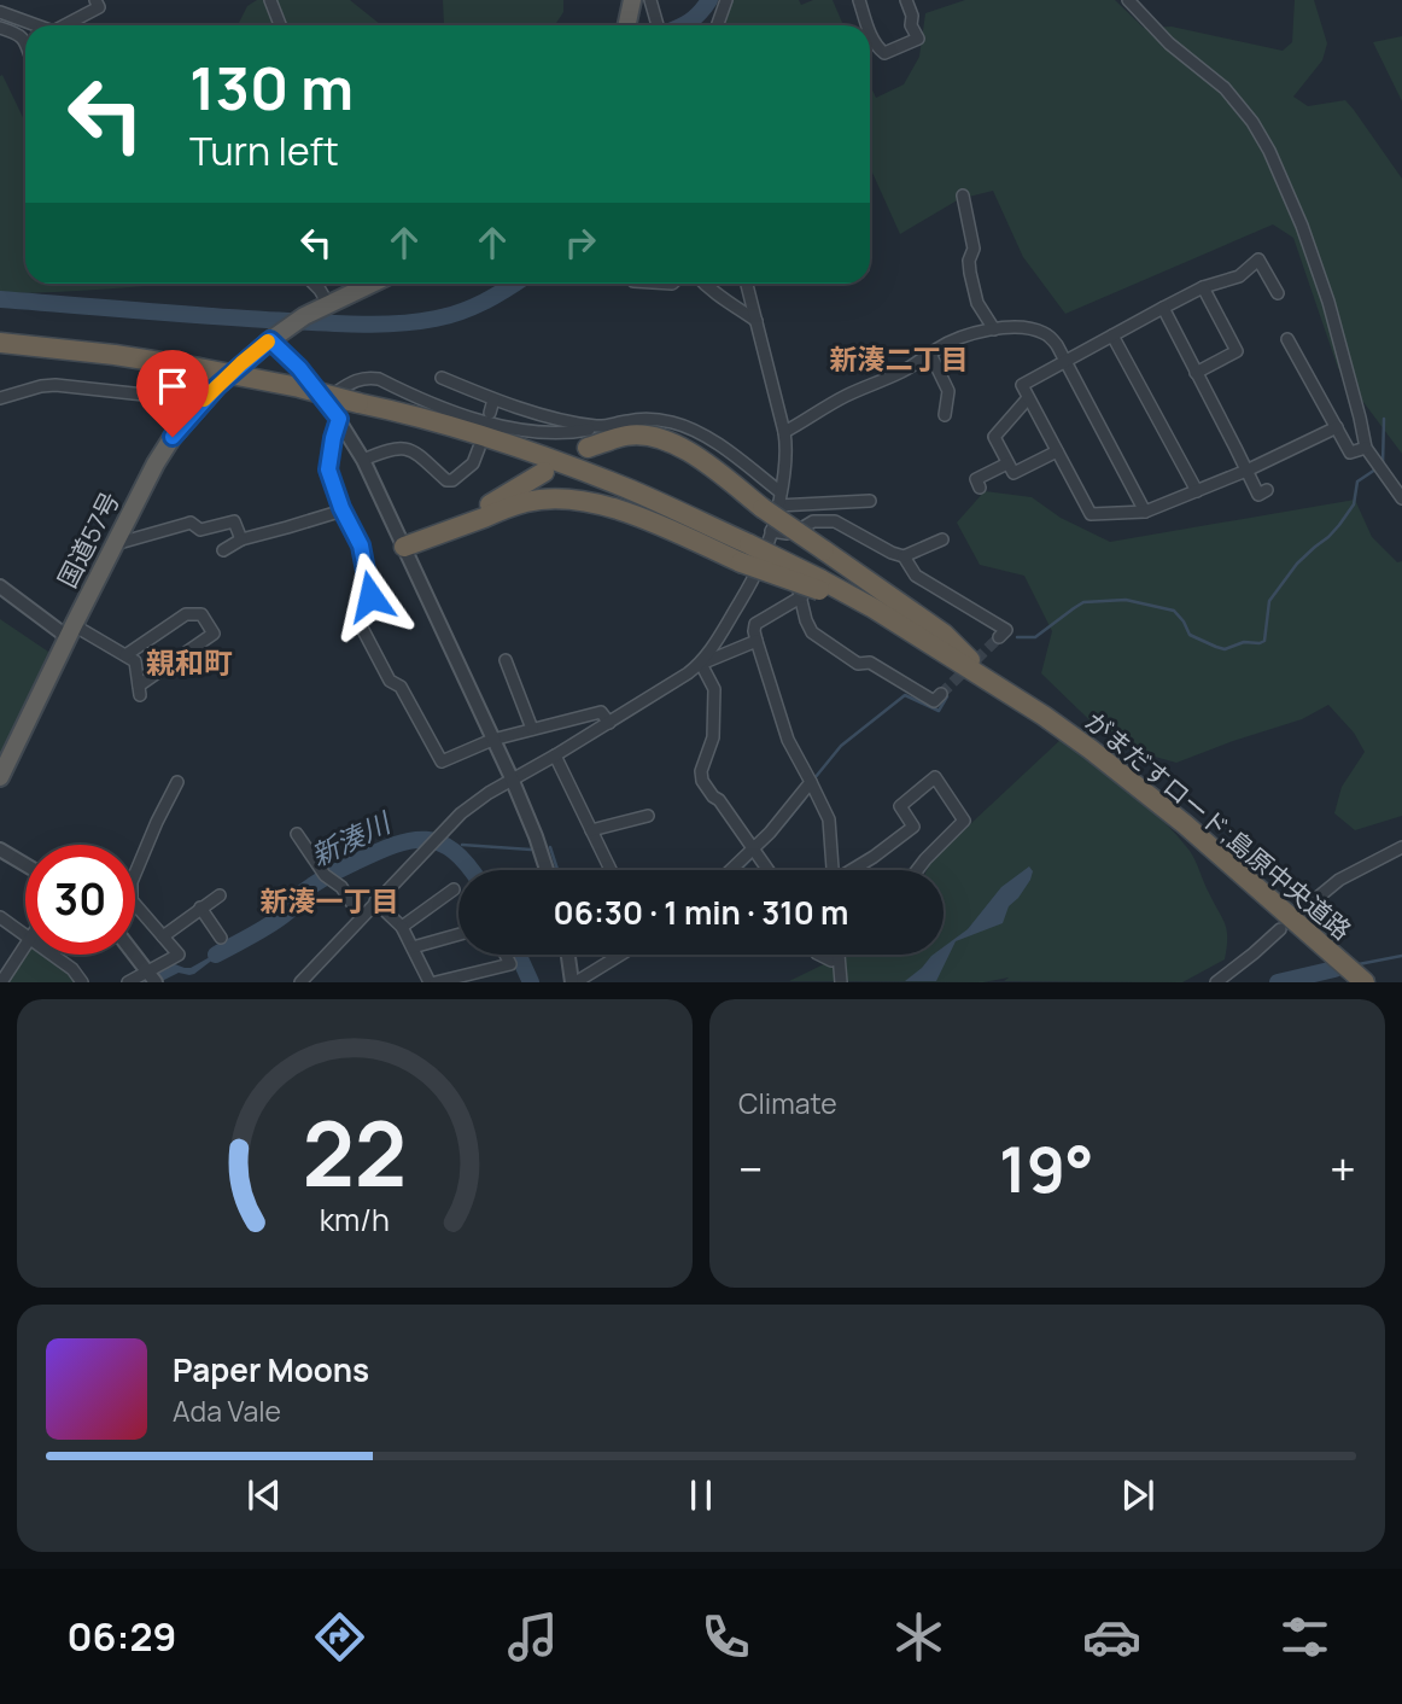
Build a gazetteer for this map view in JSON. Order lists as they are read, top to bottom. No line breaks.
{"streets":{"highway":["国道57号","がまだすロード;島原中央道路"]},"districts":["新湊二丁目","親和町","新湊一丁目"],"water":["新湊川"],"page":{"turn":["130 m","Turn left"],"limit":"30","trip":"06:30 · 1 min · 310 m","tile":"Climate","heat":["−","19°","+"],"song":["Paper Moons","Ada Vale"],"tabs":"06:29","gauge":["22","km/h"]}}
